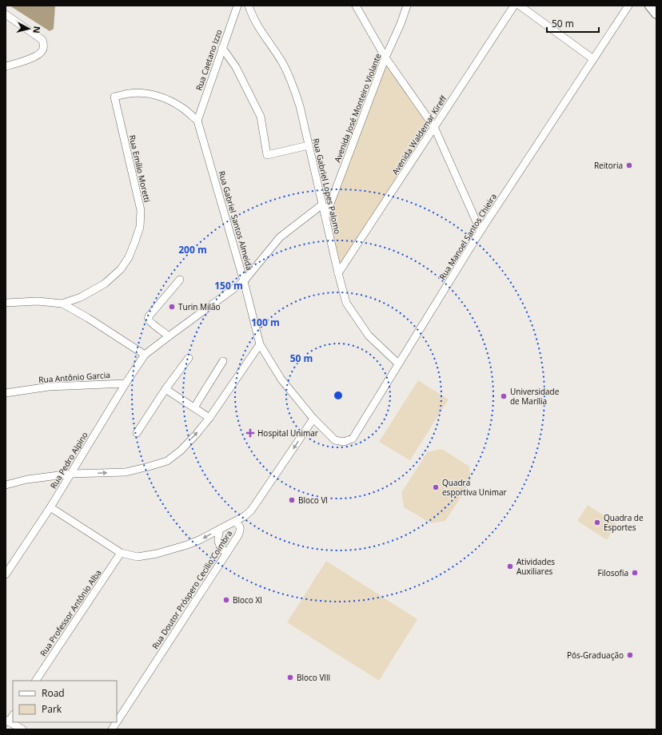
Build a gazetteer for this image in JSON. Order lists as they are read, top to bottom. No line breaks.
{"streets":{"street":["Rua Caetano Izzo","Avenida José Monteiro Violante","Avenida Waldemar Kireff","Rua Emílio Moretti","Rua Gabriel Lopes Palomo","Rua Gabriel Santos Almeida","Rua Manoel Santos Chieira","Rua Antônio Garcia","Rua Pedro Alpino","Rua Doutor Próspero Cecilio Coimbra","Rua Professor Antônio Alba"]},"crossings":[["Rua Caetano Izzo","Rua Emílio Moretti"],["Rua Caetano Izzo","Rua Gabriel Santos Almeida"],["Avenida José Monteiro Violante","Rua Gabriel Lopes Palomo"],["Avenida Waldemar Kireff","Rua Gabriel Lopes Palomo"],["Rua Emílio Moretti","Rua Gabriel Santos Almeida"],["Rua Gabriel Lopes Palomo","Rua Manoel Santos Chieira"],["Rua Gabriel Santos Almeida","Rua Manoel Santos Chieira"],["Rua Gabriel Santos Almeida","Rua Doutor Próspero Cecilio Coimbra"],["Rua Manoel Santos Chieira","Rua Doutor Próspero Cecilio Coimbra"],["Rua Antônio Garcia","Rua Pedro Alpino"]],"places":{"other":["Reitoria","Turin Milão","Universidade de Marília","Quadra esportiva Unimar","Bloco Vl","Quadra de Esportes","Atividades Auxiliares","Filosofia","Bloco Xl","Pós-Graduação","Bloco Vlll"],"health":["Hospital Unimar"]},"legend":["Road","Park"],"scale_bar":"50 m","north":"right","rings":["200 m","150 m","100 m","50 m"]}
